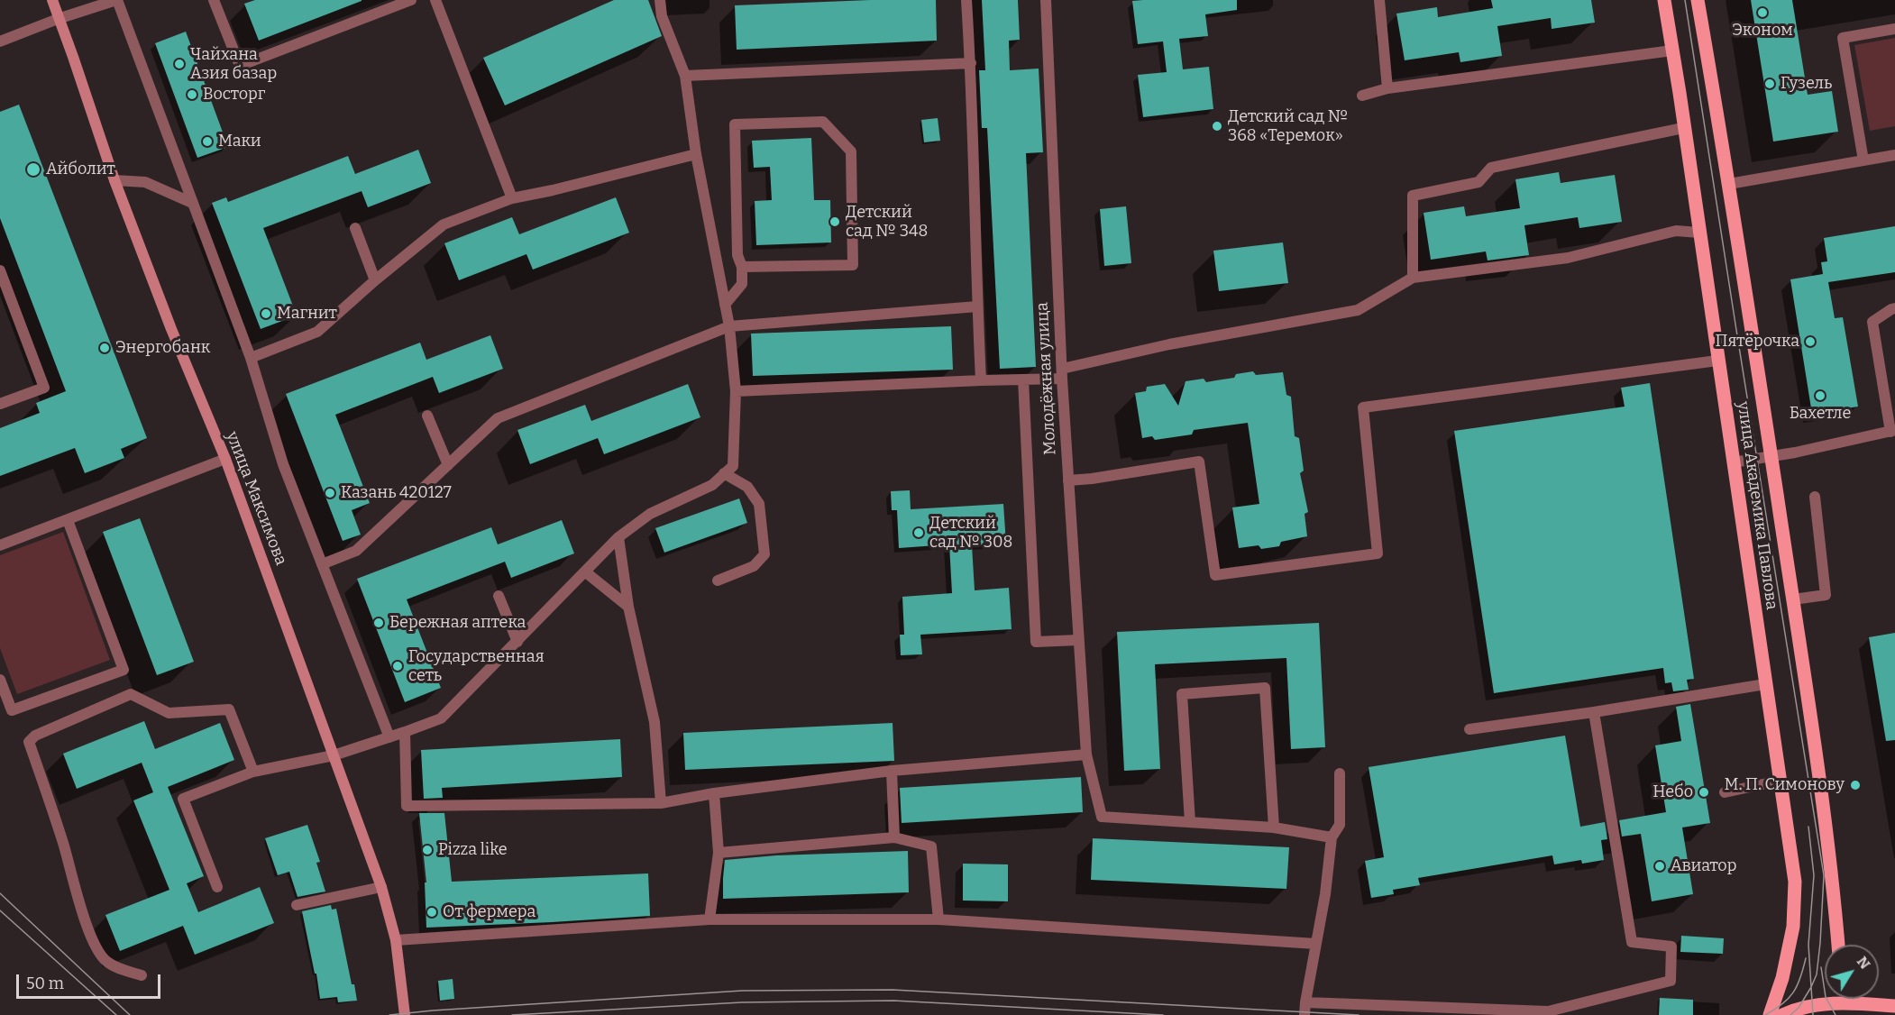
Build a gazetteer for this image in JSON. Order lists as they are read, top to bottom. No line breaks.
{"streets":{"main road":["улица Максимова","улица Академика Павлова"],"street":["Молодёжная улица"]},"places":["Эконом","Чайхана Азия базар","Гузель","Восторг","Детский сад № 368 «Теремок»","Маки","Айболит","Детский сад № 348","Магнит","Пятёрочка","Энергобанк","Бахетле","Казань 420127","Детский сад № 308","Бережная аптека","Государственная сеть","М. П. Симонову","Небо","Pizza like","Авиатор","От фермера"],"scale_bar":"50 m","north":"top right"}
